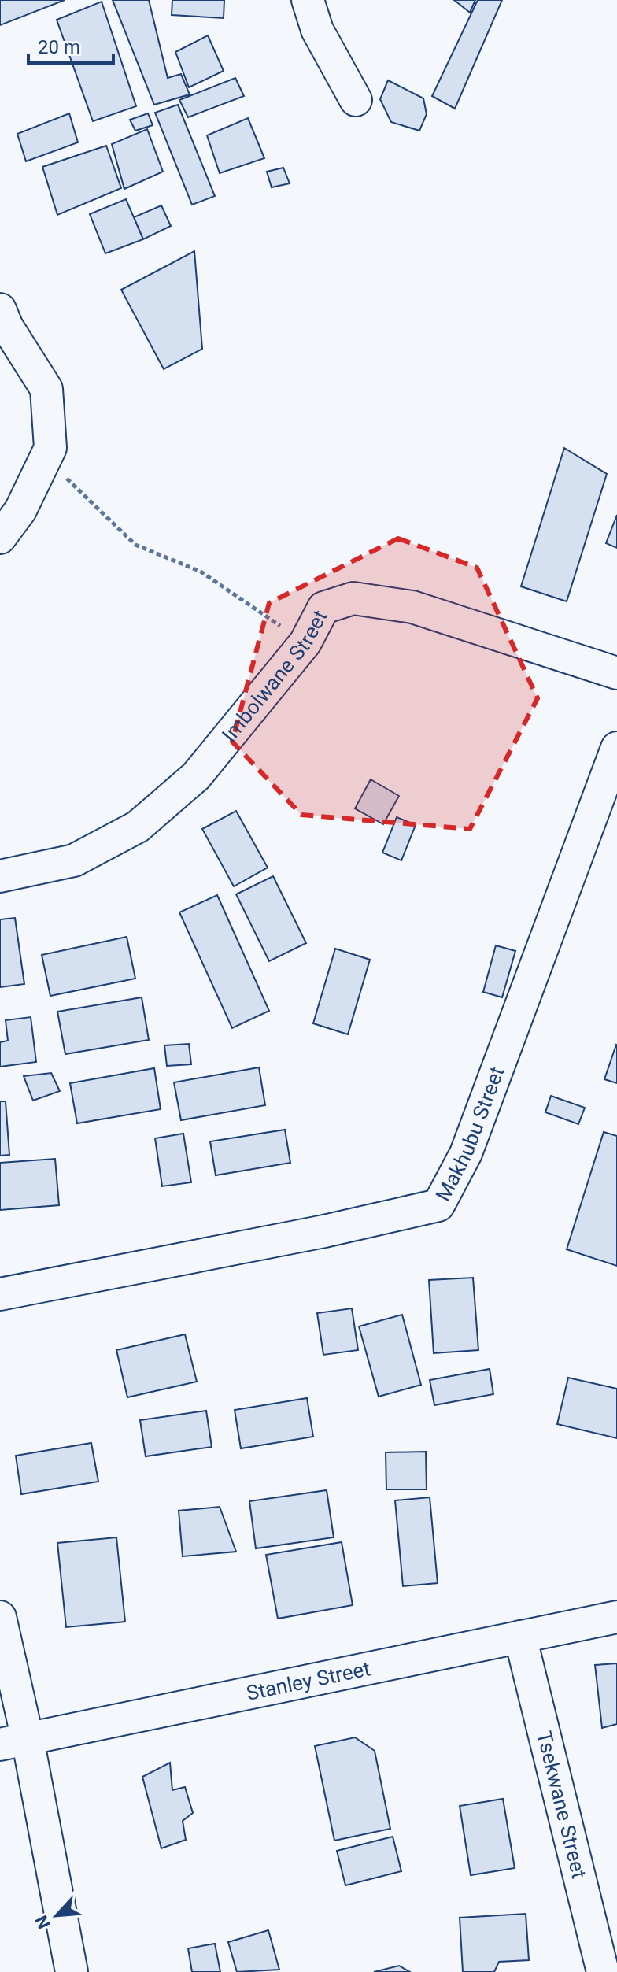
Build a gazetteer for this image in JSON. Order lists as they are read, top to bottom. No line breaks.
{"streets":{"street":["Imbolwane Street","Makhubu Street","Stanley Street","Tsekwane Street"]},"crossings":[["Stanley Street","Tsekwane Street"]],"scale_bar":"20 m","north":"bottom left"}
